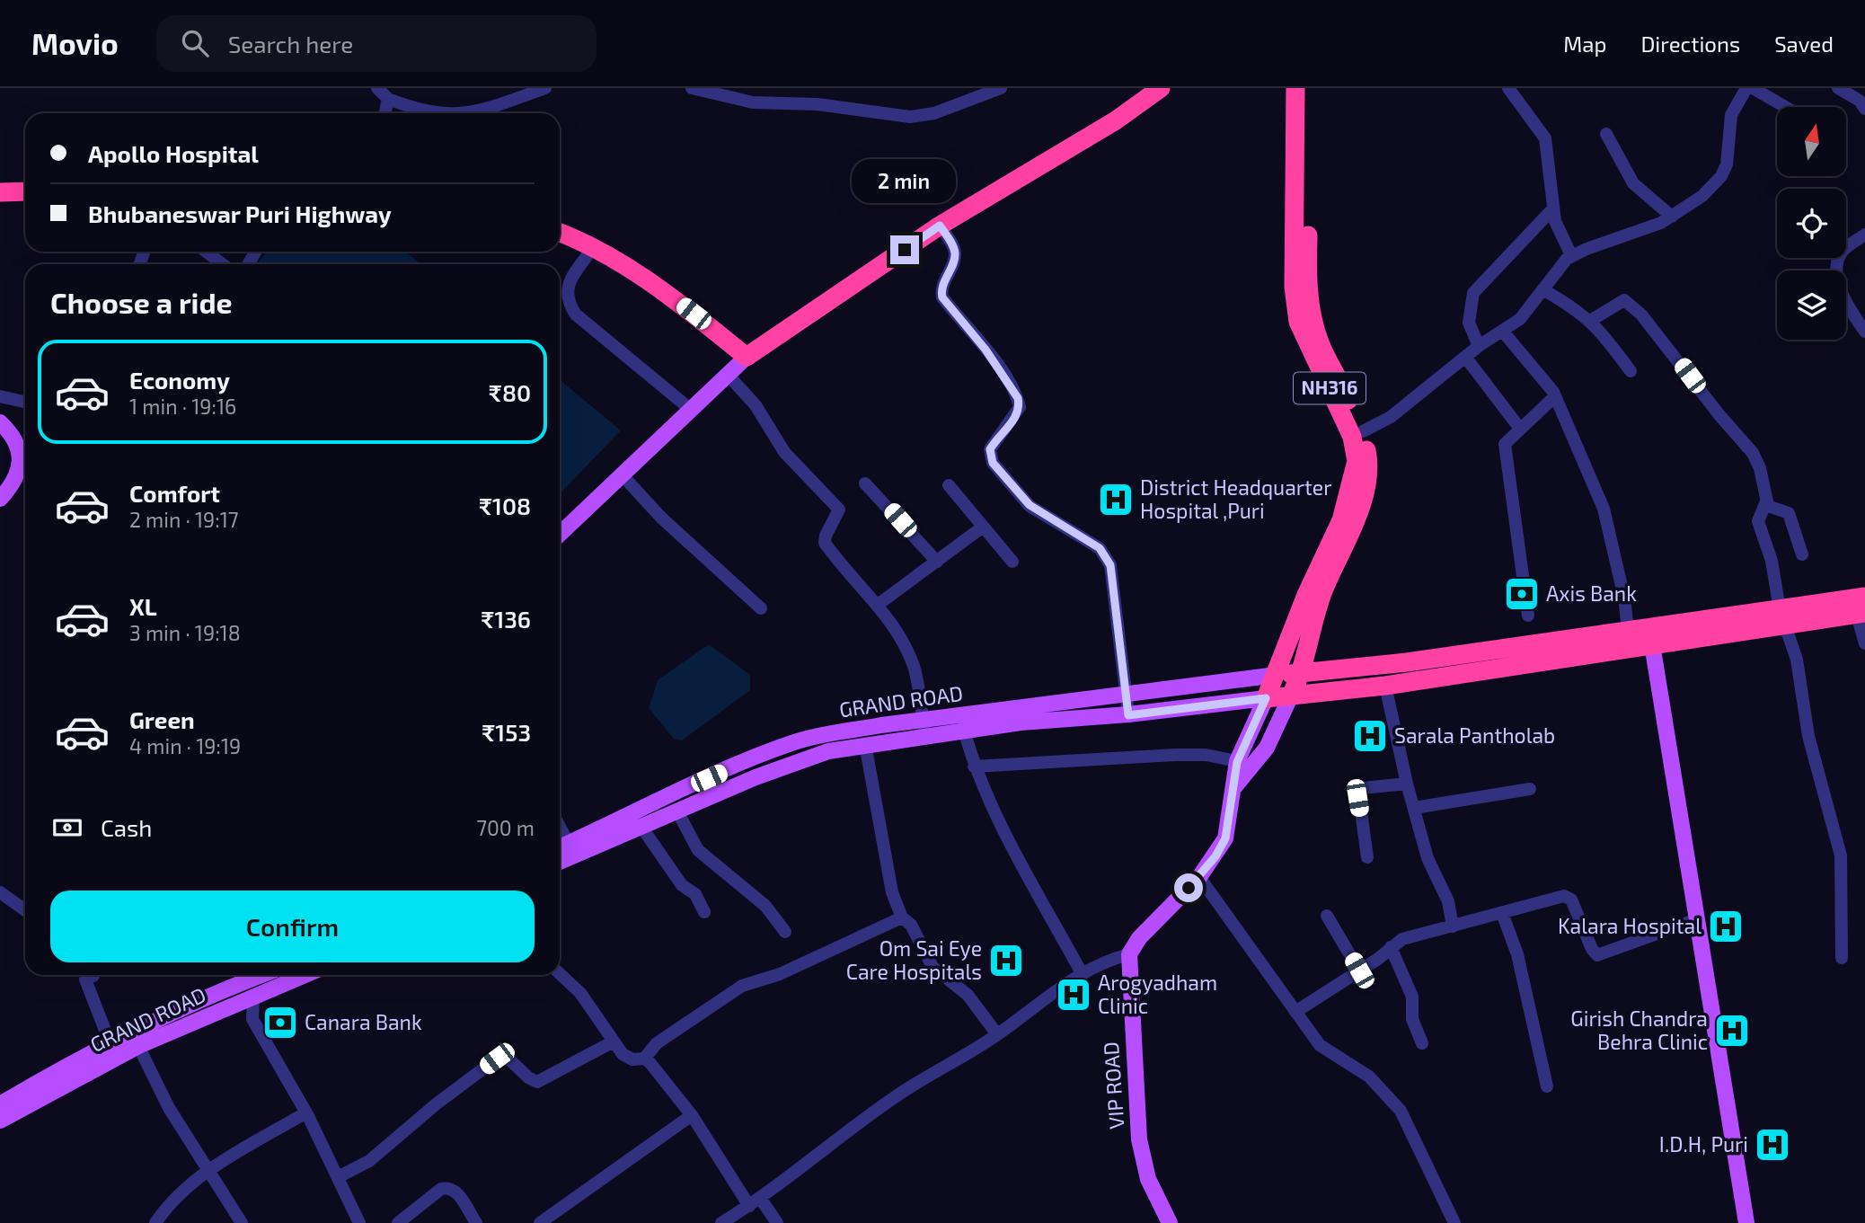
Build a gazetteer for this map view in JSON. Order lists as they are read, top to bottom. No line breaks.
{"streets":{"highway":["NH316"],"main road":["GRAND ROAD","VIP ROAD"]},"crossings":[["NH316","GRAND ROAD"]],"places":{"hospital":["District Headquarter Hospital ,Puri","Sarala Pantholab","Kalara Hospital","Om Sai Eye Care Hospitals","Arogyadham Clinic","Girish Chandra Behra Clinic","I.D.H, Puri"],"bank":["Axis Bank","Canara Bank"]},"north":"top","page":{"header":"Movio","search":"Search here","nav":["Map","Directions","Saved"],"banner":["Apollo Hospital","Bhubaneswar Puri Highway"],"bubble":"2 min","heading":"Choose a ride","list":[{"name":"Economy","note":"1 min · 19:16","value":"₹80"},{"name":"Comfort","note":"2 min · 19:17","value":"₹108"},{"name":"XL","note":"3 min · 19:18","value":"₹136"},{"name":"Green","note":"4 min · 19:19","value":"₹153"}],"pay":["Cash","700 m"],"buttons":"Confirm"}}
